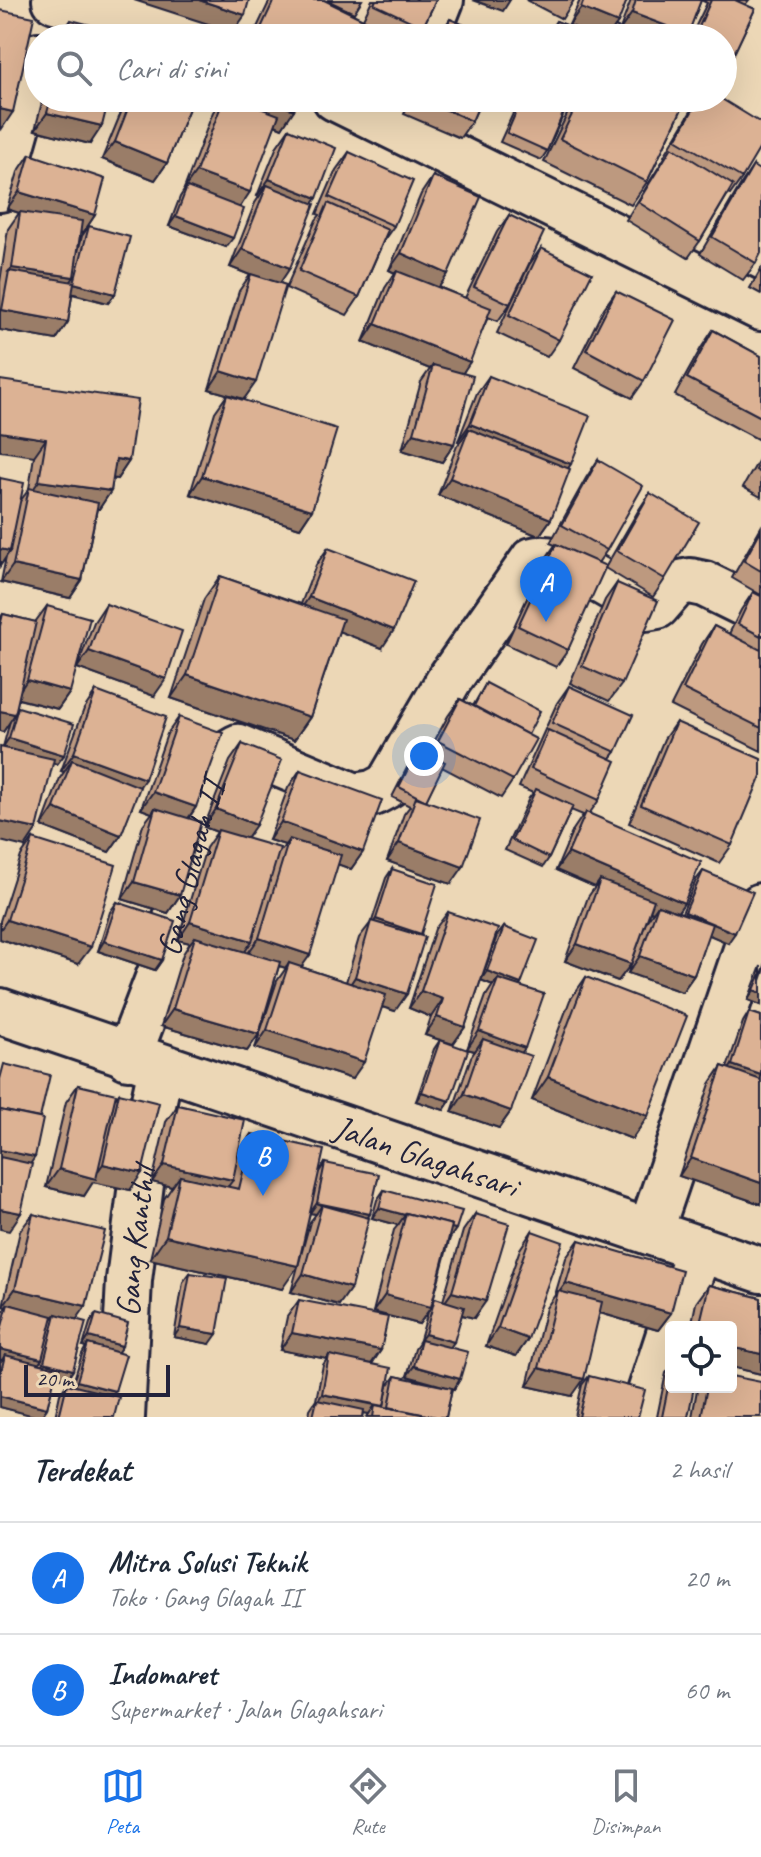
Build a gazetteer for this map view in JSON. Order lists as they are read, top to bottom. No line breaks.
{"streets":{"street":["Gang Glagah II","Jalan Glagahsari","Gang Kanthil"]},"crossings":[["Gang Glagah II","Jalan Glagahsari"],["Gang Glagah II","Gang Kanthil"],["Jalan Glagahsari","Gang Kanthil"]],"scale_bar":"20 m","page":{"search":"Cari di sini","pins":["A","B"],"scale":"20 m","heading":["Terdekat","2 hasil"],"list":[{"mark":"A","name":"Mitra Solusi Teknik","note":"Toko · Gang Glagah II","value":"20 m"},{"mark":"B","name":"Indomaret","note":"Supermarket · Jalan Glagahsari","value":"60 m"}],"nav":["Peta","Rute","Disimpan"]}}
